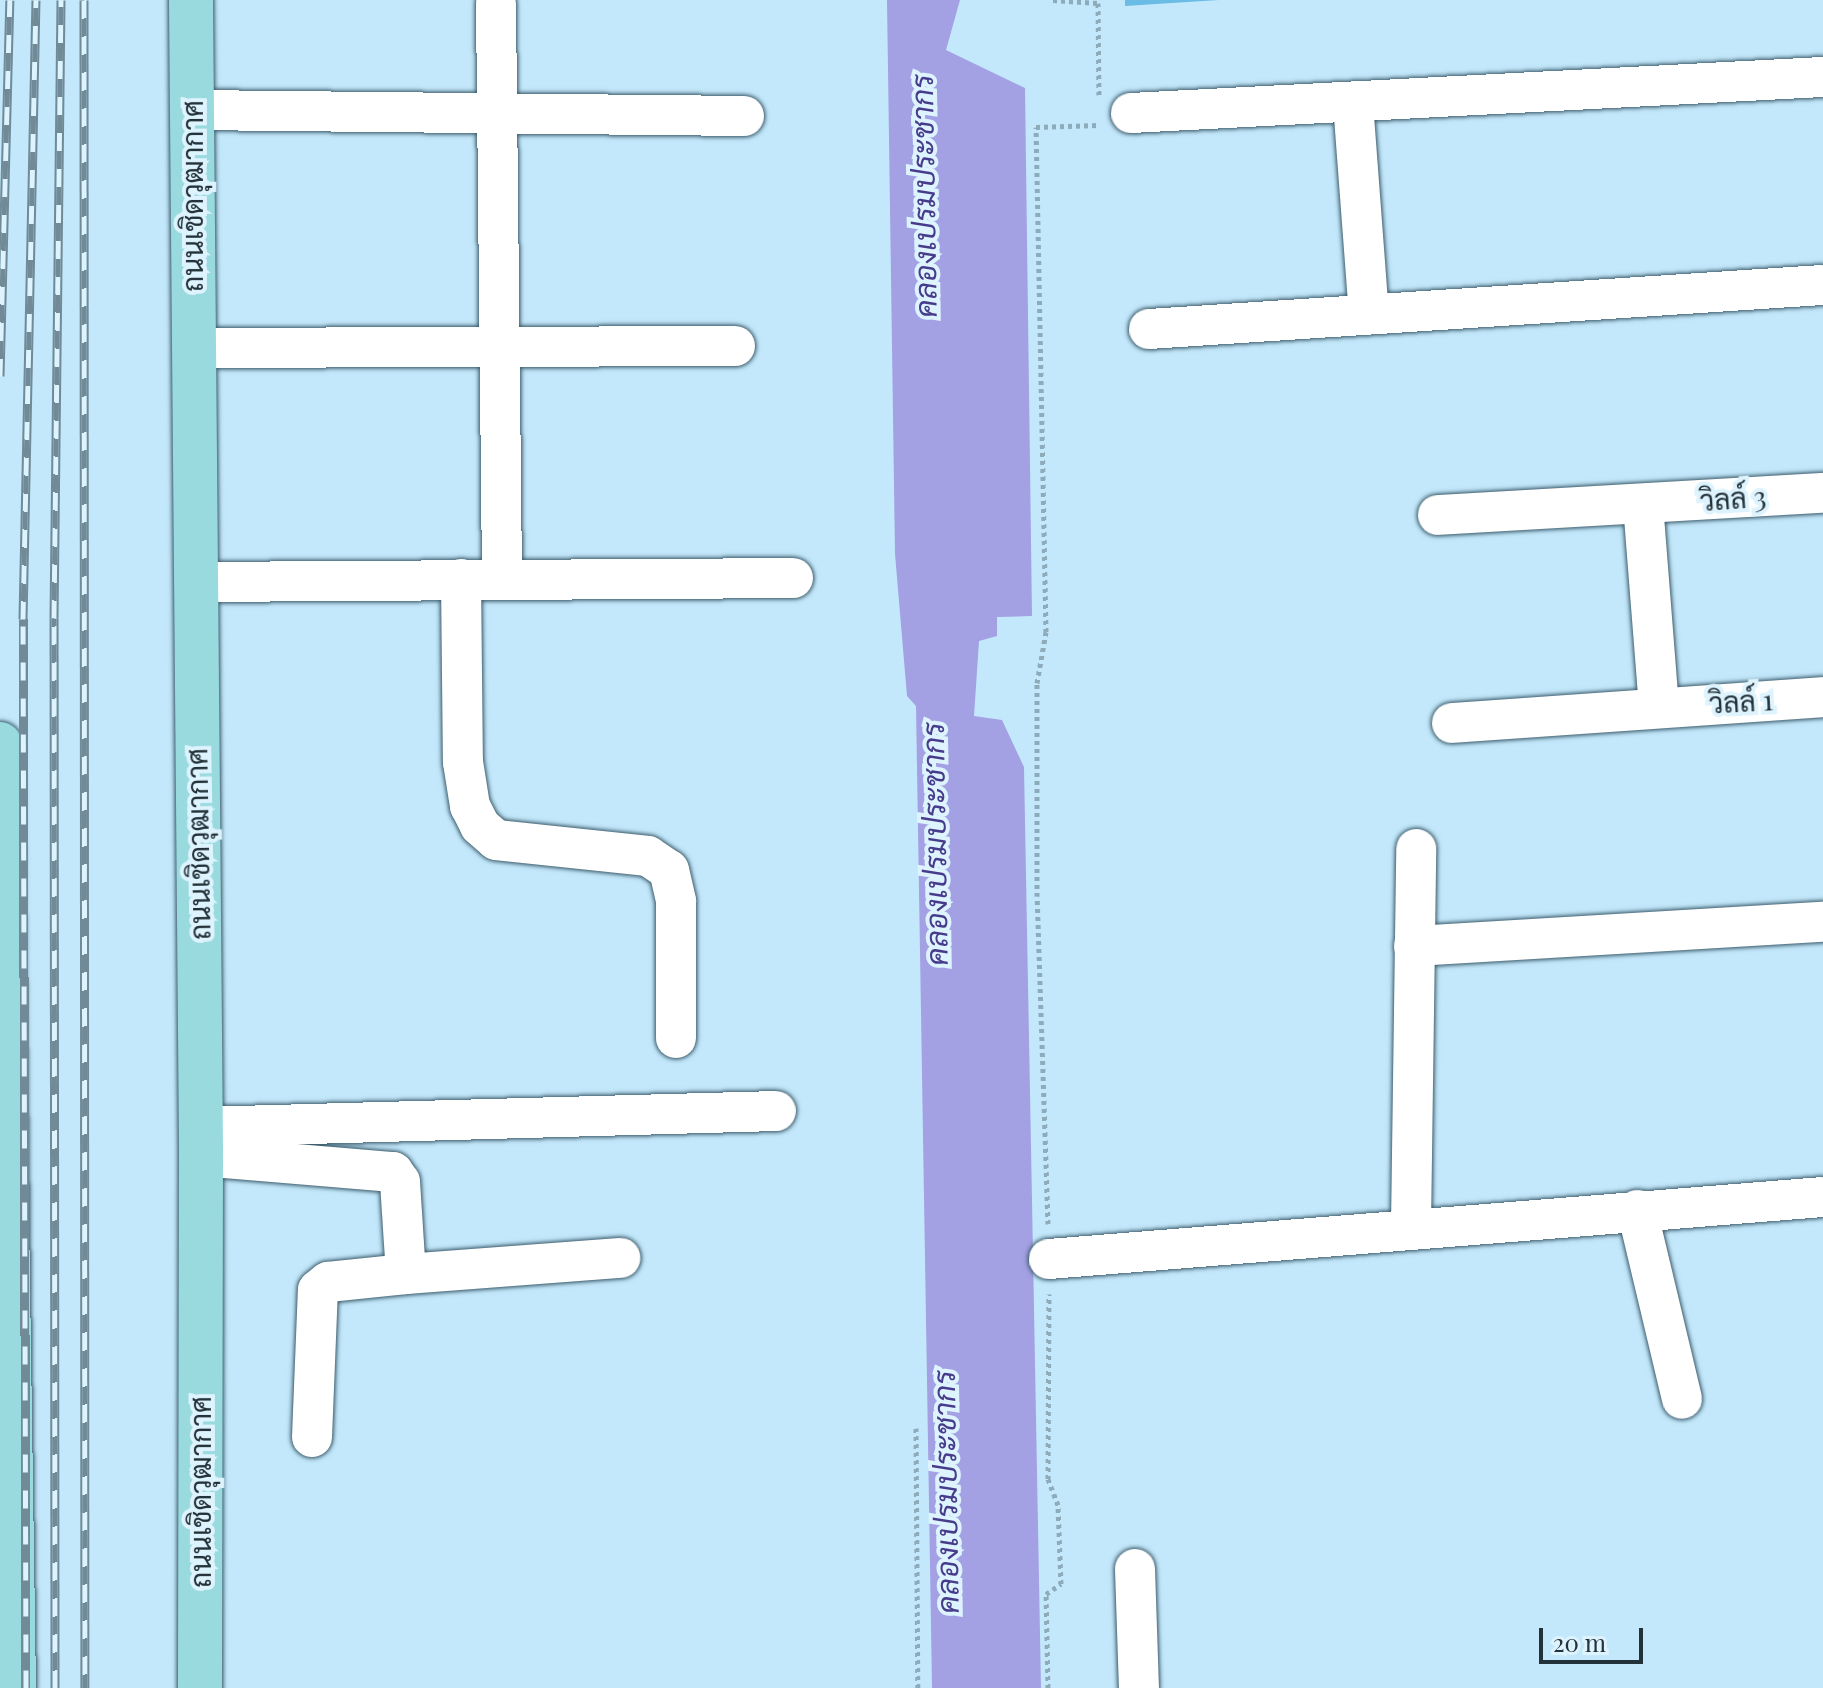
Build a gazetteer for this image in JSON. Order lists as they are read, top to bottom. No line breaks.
{"streets":{"main road":["ถนนเชิดวุฒากาศ"],"street":["วิลล์ 3","วิลล์ 1"]},"water":["คลองเปรมประชากร"],"scale_bar":"20 m"}
